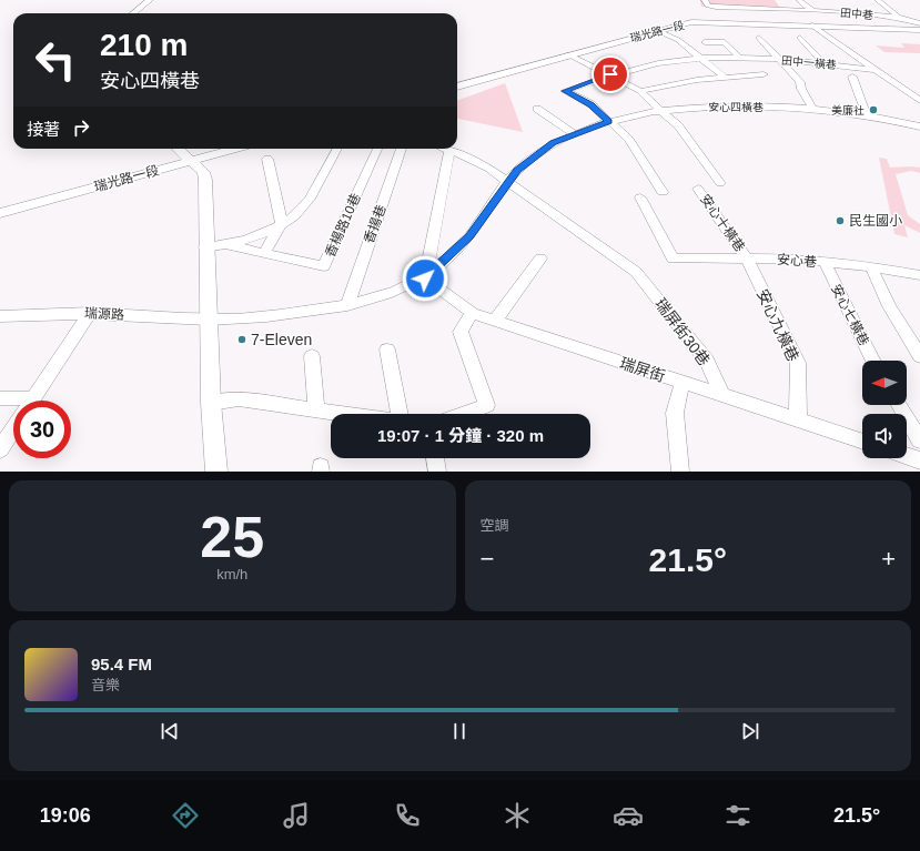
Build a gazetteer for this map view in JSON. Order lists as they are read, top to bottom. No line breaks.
{"streets":{"street":["田中巷","瑞光路一段","田中一橫巷","安心四橫巷","安心十橫巷","香揚巷","香楊路10巷","安心巷","瑞源路","安心七橫巷","安心九橫巷","瑞屏街30巷","瑞屏街"]},"crossings":[["田中一橫巷","安心四橫巷"],["安心十橫巷","安心巷"],["安心十橫巷","安心九橫巷"],["安心巷","安心七橫巷"],["安心巷","安心九橫巷"],["安心九橫巷","瑞屏街"],["瑞屏街30巷","瑞屏街"]],"places":["美廉社","民生國小","7-Eleven"],"north":"left","page":{"turn":["210 m","安心四橫巷"],"then":"接著","limit":"30","trip":"19:07 · 1 分鐘 · 320 m","tile":[["25","km/h"],"空調"],"heat":["−","21.5°","+"],"song":["95.4 FM","音樂"],"tabs":["19:06","21.5°"]}}
